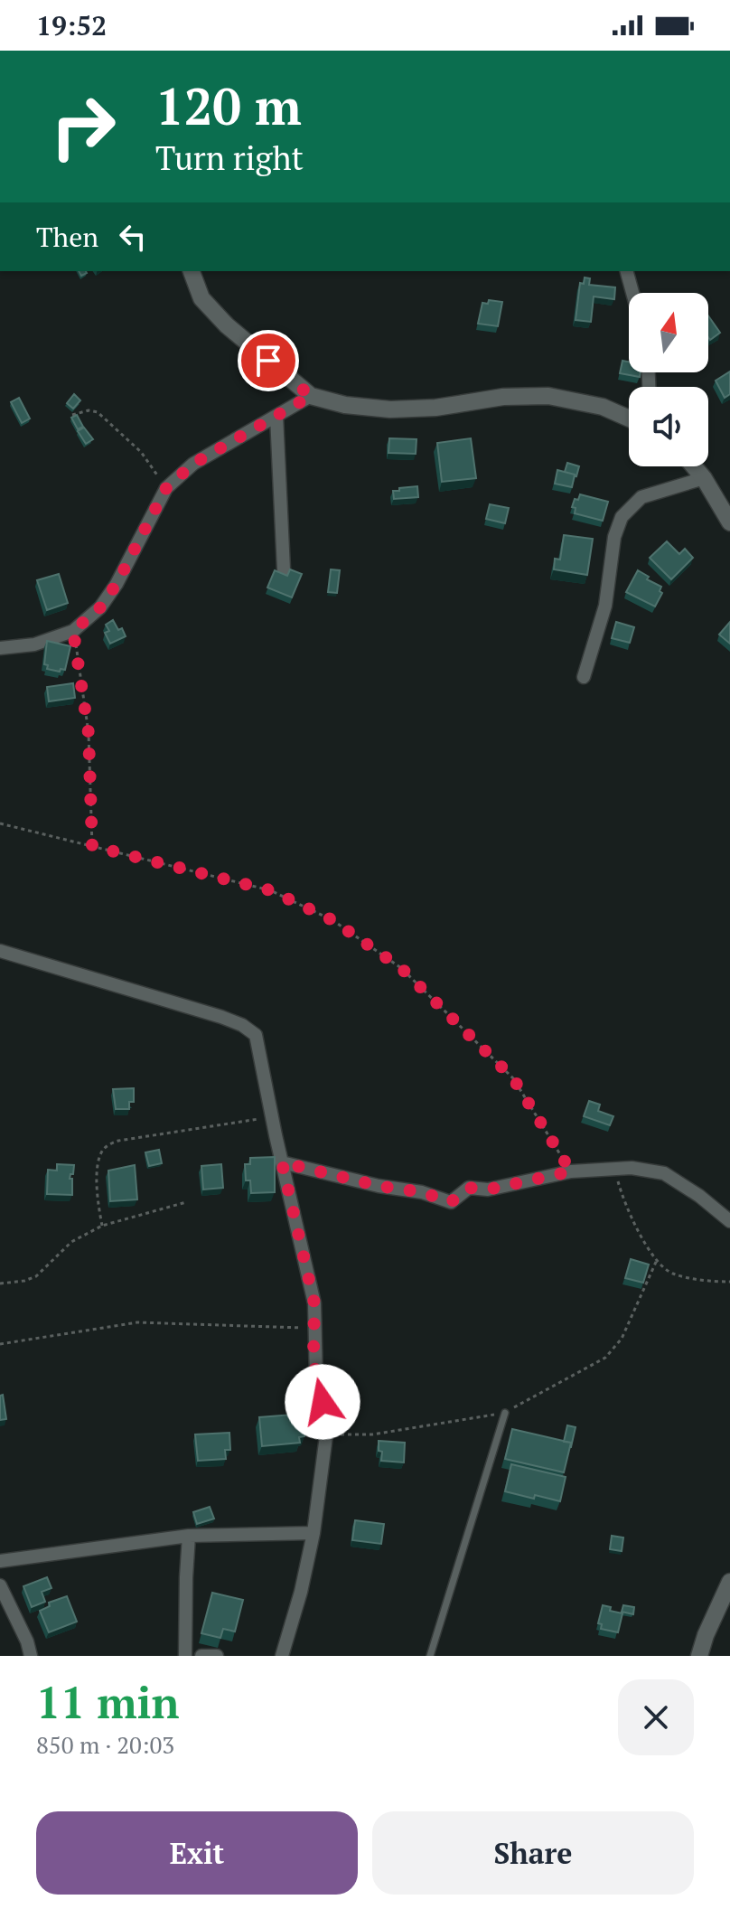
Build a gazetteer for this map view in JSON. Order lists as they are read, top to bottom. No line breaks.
{"north":"top","page":{"status":"19:52","turn":["120 m","Turn right"],"then":"Then","heading":["11 min","850 m · 20:03"],"buttons":["Exit","Share"]}}
